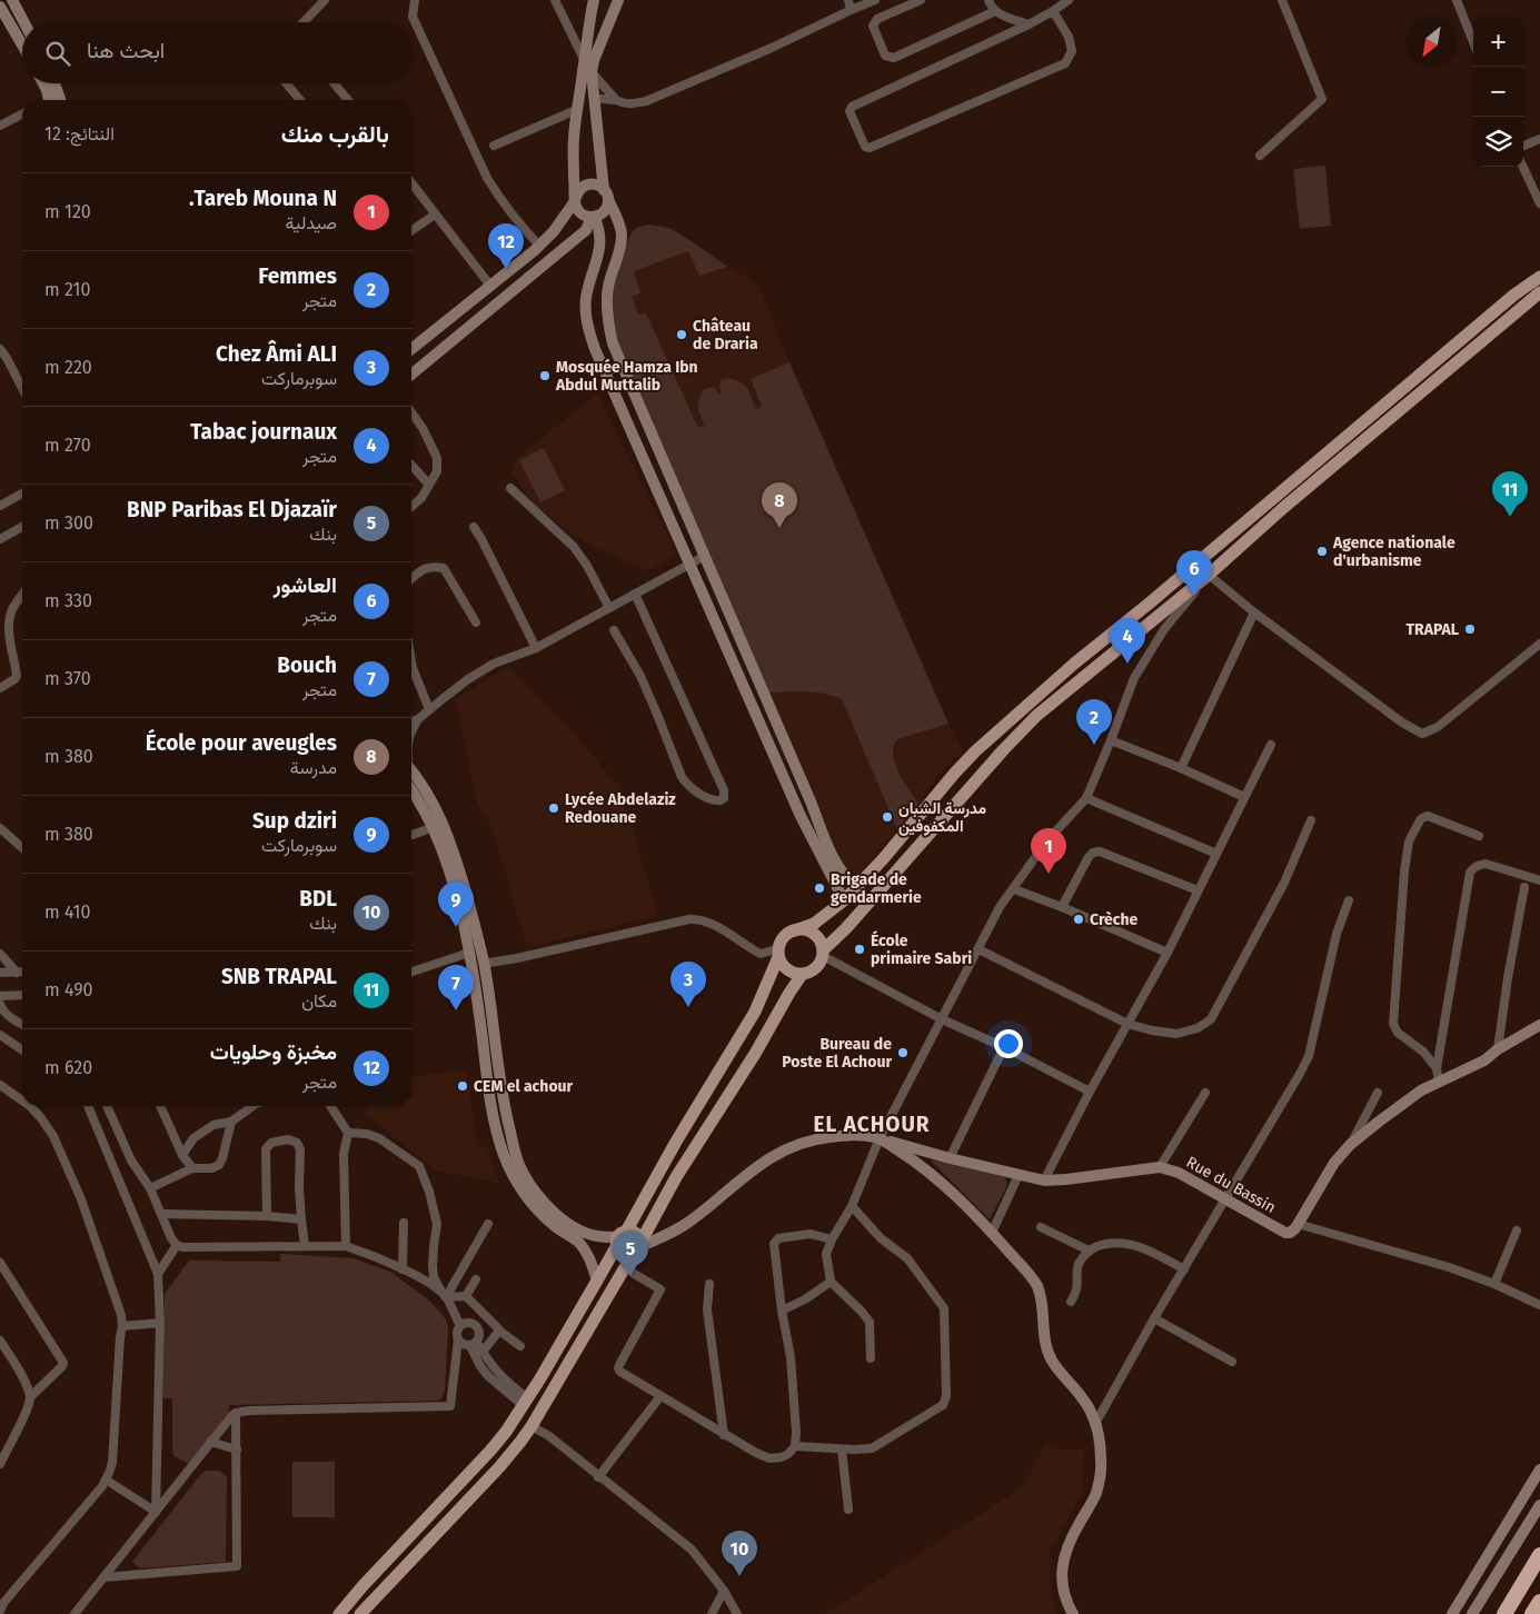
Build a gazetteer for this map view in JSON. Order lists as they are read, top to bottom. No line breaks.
{"streets":{"street":["Rue du Bassin"]},"districts":["EL ACHOUR"],"places":["Château de Draria","Mosquée Hamza Ibn Abdul Muttalib","Agence nationale d'urbanisme","TRAPAL","Lycée Abdelaziz Redouane","مدرسة الشبان المكفوفين","Brigade de gendarmerie","Crèche","École primaire Sabri","Bureau de Poste El Achour","CEM el achour"],"north":"bottom left","page":{"map_buttons":["+","−"],"search":"ابحث هنا","heading":["بالقرب منك","النتائج: 12"],"list":[{"mark":"1","name":"Tareb Mouna N.","note":"صيدلية","value":"120 m"},{"mark":"2","name":"Femmes","note":"متجر","value":"210 m"},{"mark":"3","name":"Chez Âmi ALI","note":"سوبرماركت","value":"220 m"},{"mark":"4","name":"Tabac journaux","note":"متجر","value":"270 m"},{"mark":"5","name":"BNP Paribas El Djazaïr","note":"بنك","value":"300 m"},{"mark":"6","name":"العاشور","note":"متجر","value":"330 m"},{"mark":"7","name":"Bouch","note":"متجر","value":"370 m"},{"mark":"8","name":"École pour aveugles","note":"مدرسة","value":"380 m"},{"mark":"9","name":"Sup dziri","note":"سوبرماركت","value":"380 m"},{"mark":"10","name":"BDL","note":"بنك","value":"410 m"},{"mark":"11","name":"SNB TRAPAL","note":"مكان","value":"490 m"},{"mark":"12","name":"مخبزة وحلويات","note":"متجر","value":"620 m"}],"pins":["12","11","8","6","4","2","1","9","3","7","5","10"]}}
